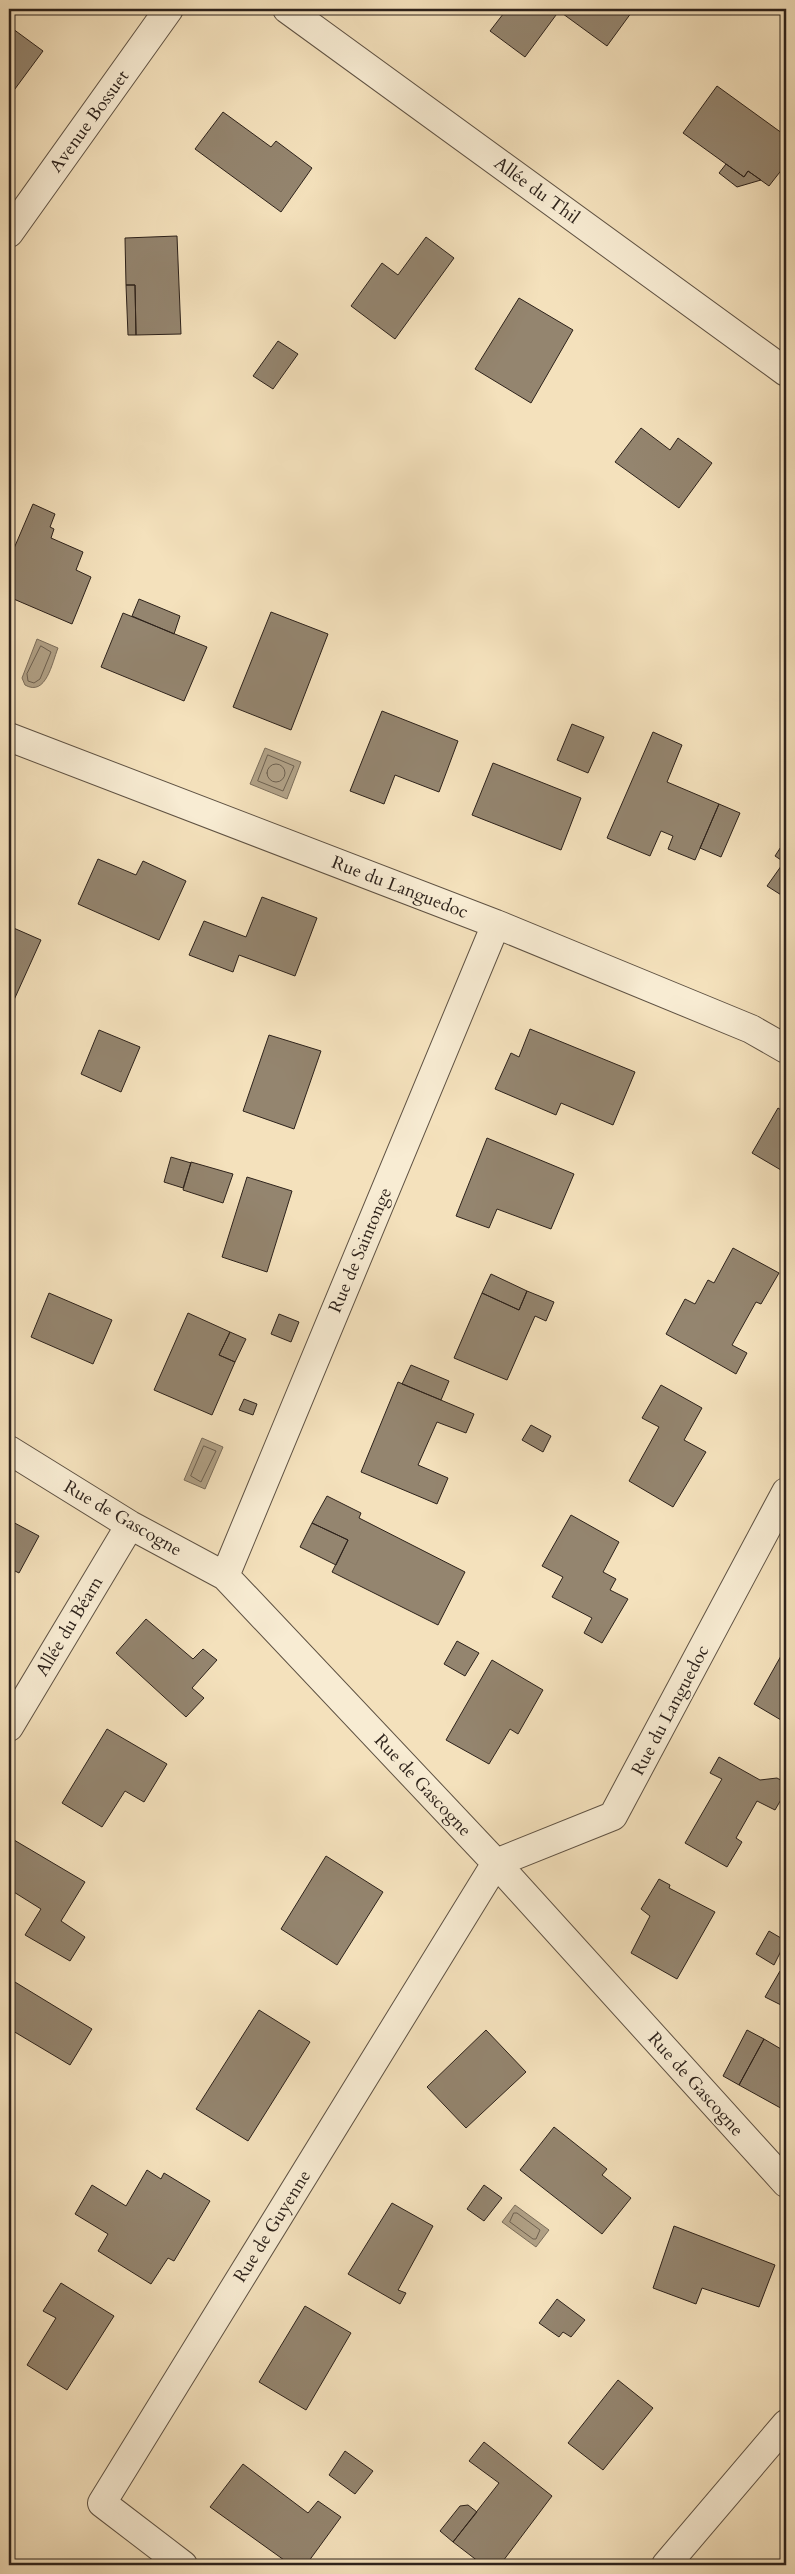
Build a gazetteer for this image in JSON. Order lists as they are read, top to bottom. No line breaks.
{"streets":{"street":["Avenue Bossuet","Allée du Thil","Rue du Languedoc","Rue de Saintonge","Rue de Gascogne","Allée du Béarn","Rue de Guyenne"]},"crossings":[["Rue du Languedoc","Rue de Saintonge"],["Rue du Languedoc","Rue de Gascogne"],["Rue du Languedoc","Rue de Guyenne"],["Rue de Saintonge","Rue de Gascogne"],["Rue de Gascogne","Allée du Béarn"],["Rue de Gascogne","Rue de Guyenne"]]}
